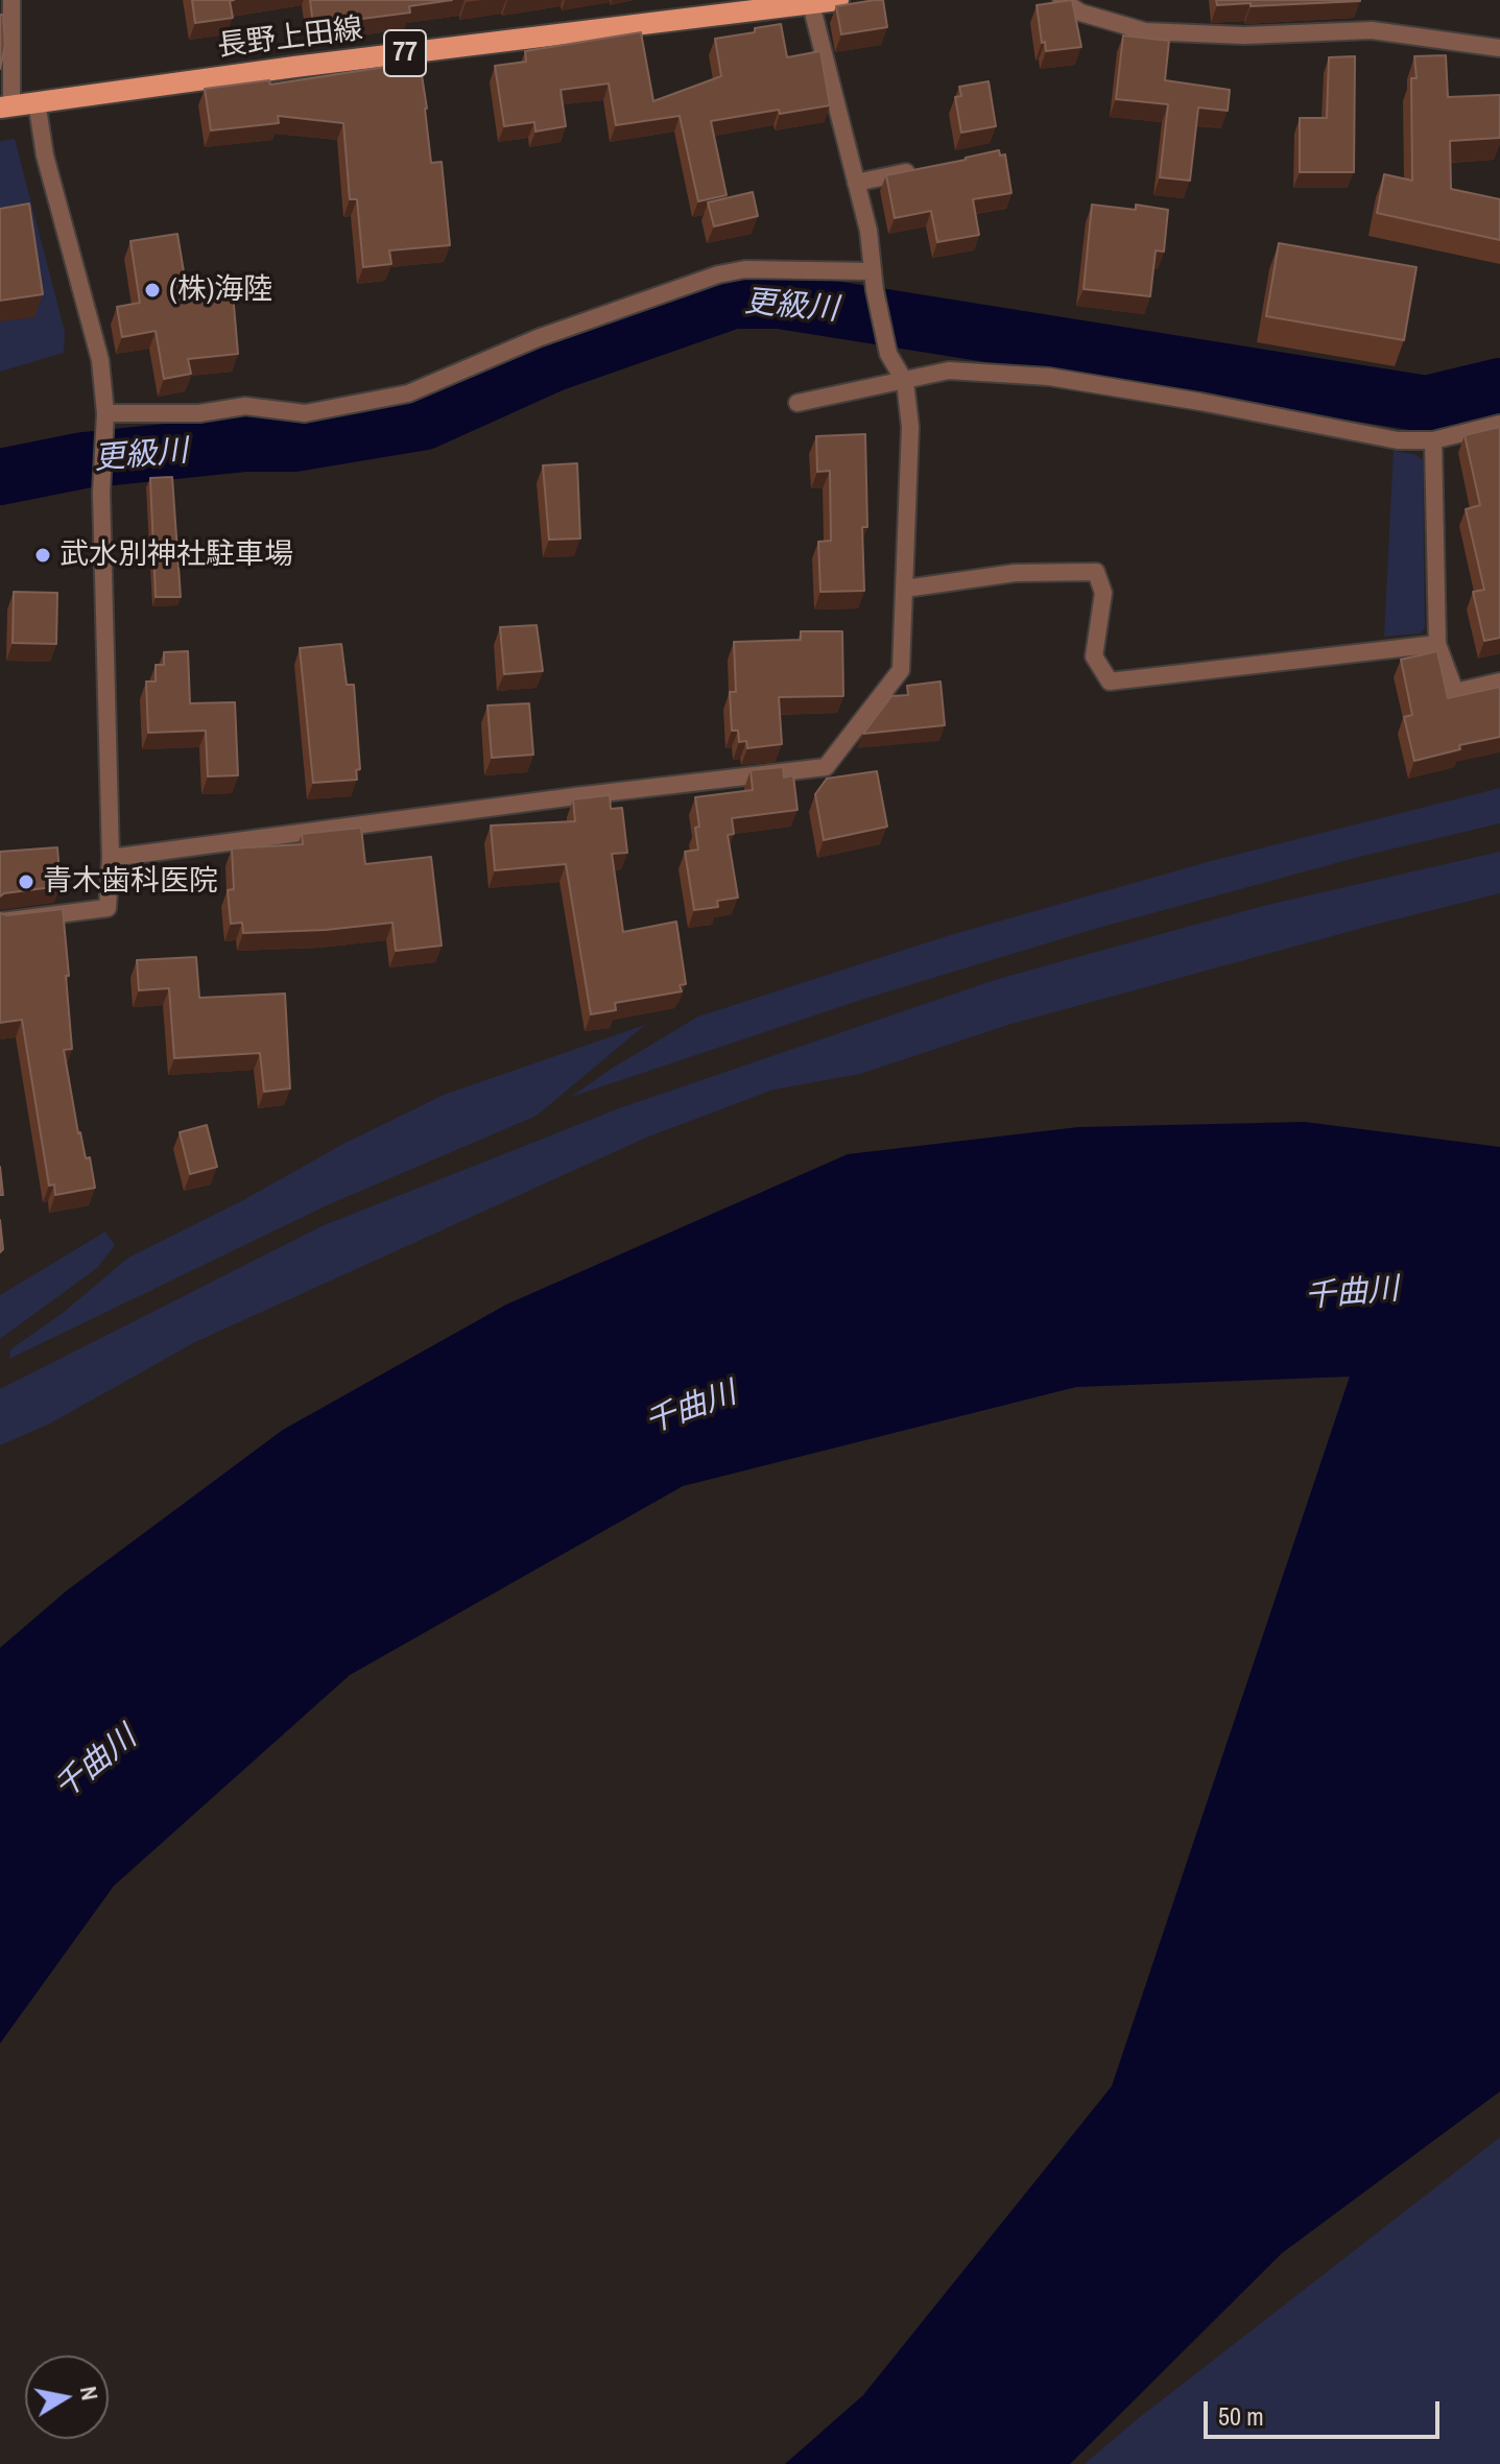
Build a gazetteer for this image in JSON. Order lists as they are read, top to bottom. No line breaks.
{"streets":{"main road":["長野上田線","77"]},"water":["更級川","千曲川"],"places":["(株)海陸","武水別神社駐車場","青木歯科医院"],"scale_bar":"50 m","north":"right"}
